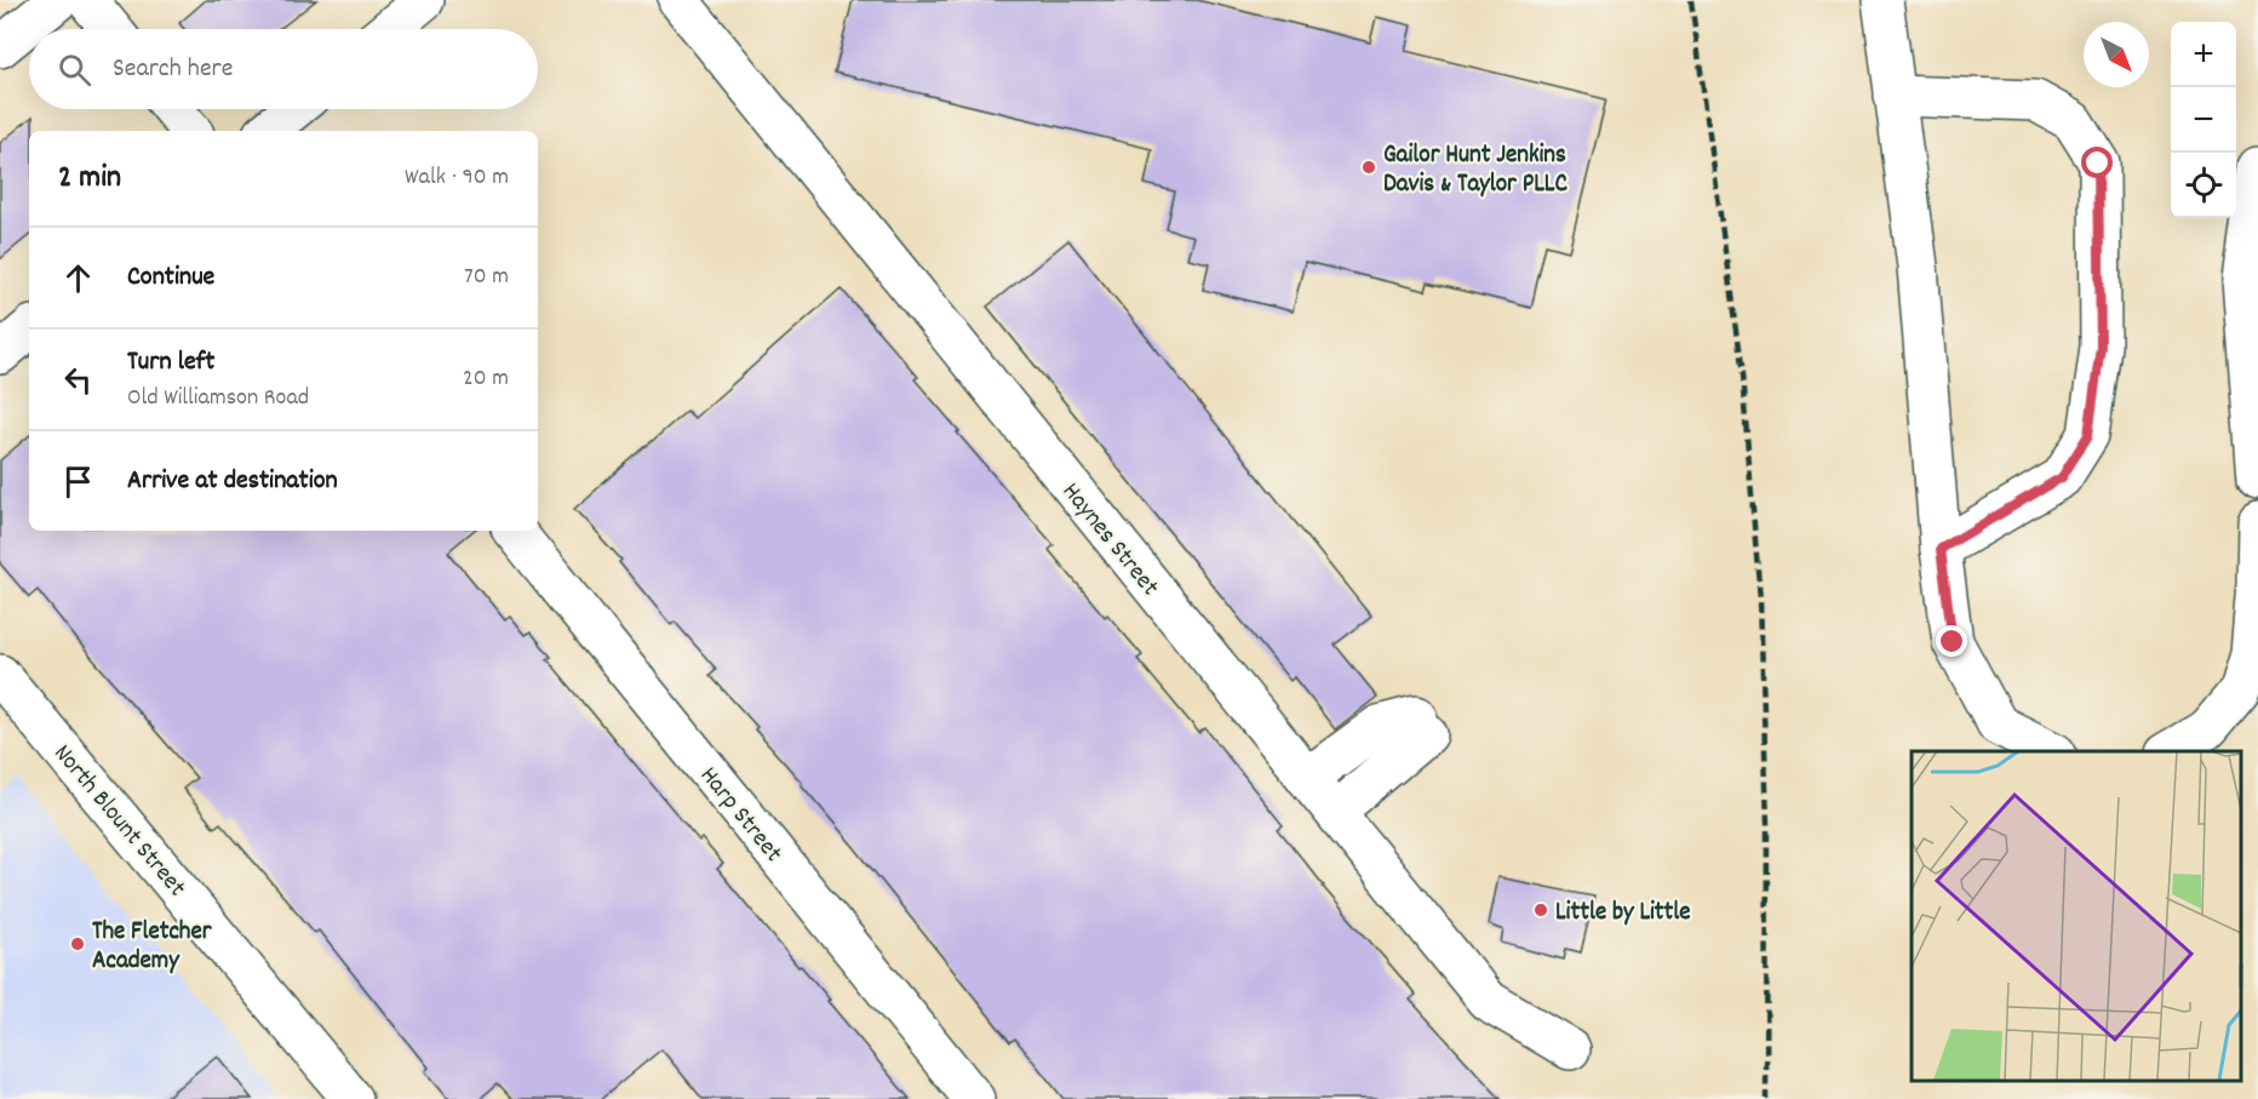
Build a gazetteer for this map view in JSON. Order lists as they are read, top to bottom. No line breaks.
{"streets":{"street":["Haynes Street","Harp Street","North Blount Street"]},"places":["Gailor Hunt Jenkins Davis & Taylor PLLC","Little by Little","The Fletcher Academy"],"north":"bottom right","page":{"map_buttons":["+","−"],"search":"Search here","heading":["2 min","Walk · 90 m"],"list":[["Continue","70 m"],["Turn left","Old Williamson Road","20 m"],"Arrive at destination"]}}
